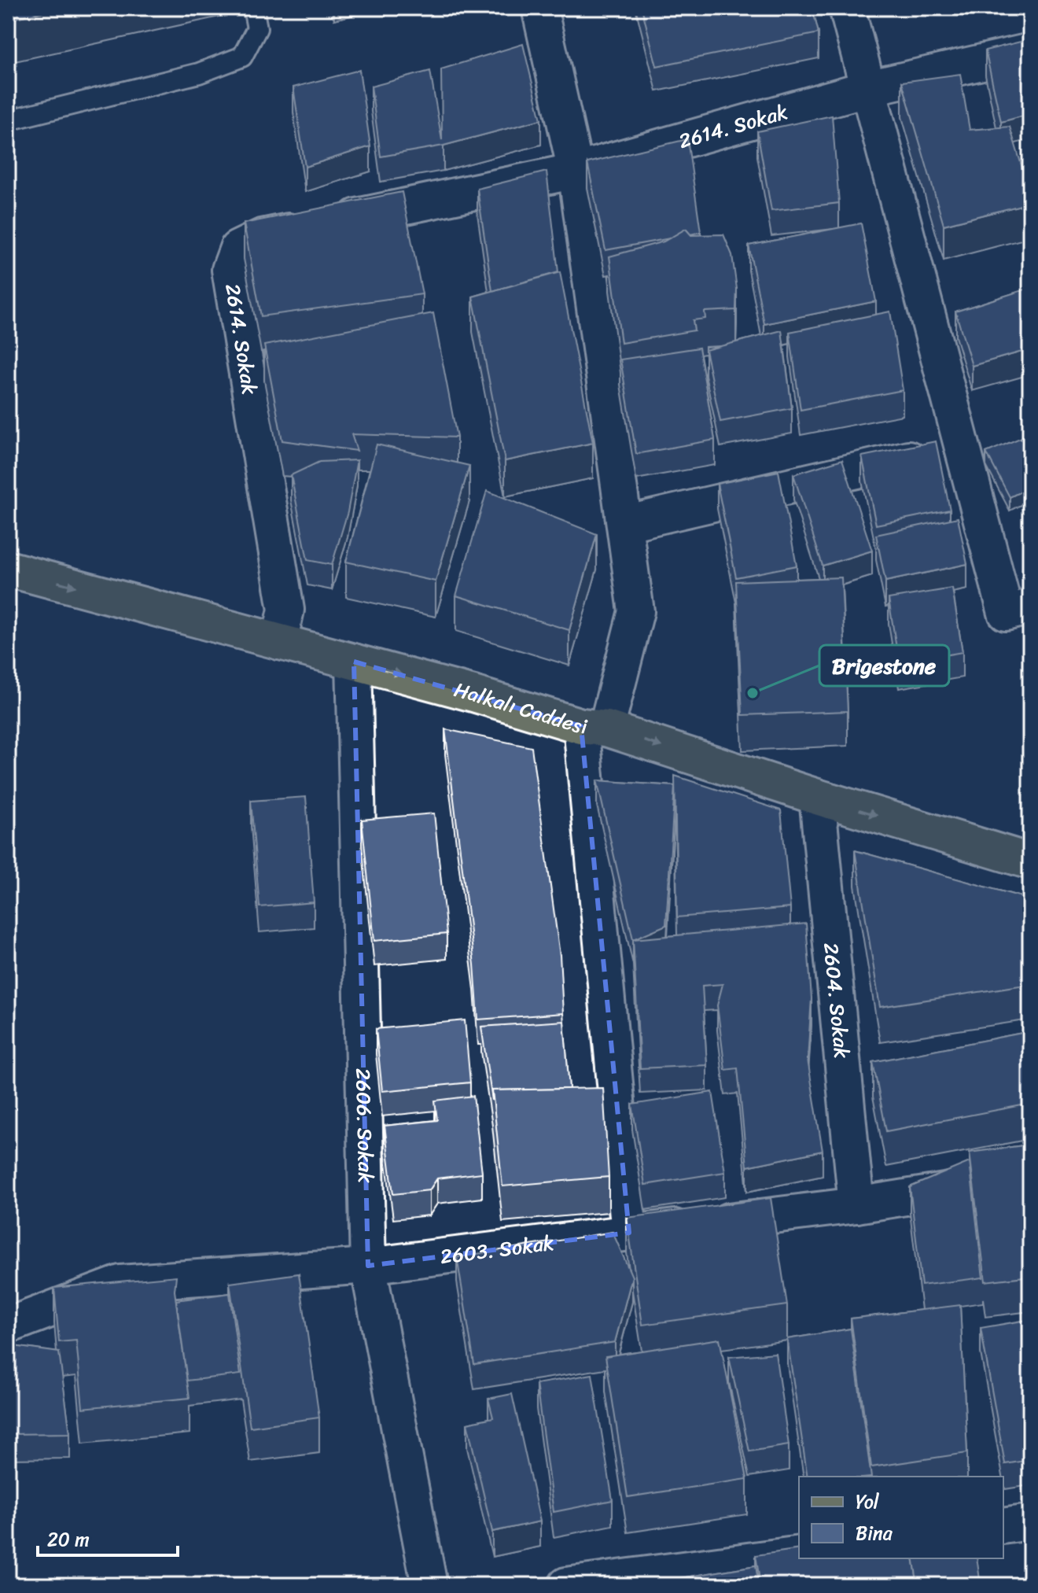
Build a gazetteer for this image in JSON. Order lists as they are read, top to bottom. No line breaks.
{"streets":{"main road":["Halkalı Caddesi"],"street":["2614. Sokak","2604. Sokak","2606. Sokak","2603. Sokak"]},"crossings":[["2614. Sokak","Halkalı Caddesi"],["Halkalı Caddesi","2604. Sokak"],["Halkalı Caddesi","2606. Sokak"],["2604. Sokak","2603. Sokak"],["2606. Sokak","2603. Sokak"]],"one_way":["Halkalı Caddesi"],"places":["Brigestone"],"legend":["Yol","Bina"],"scale_bar":"20 m"}
